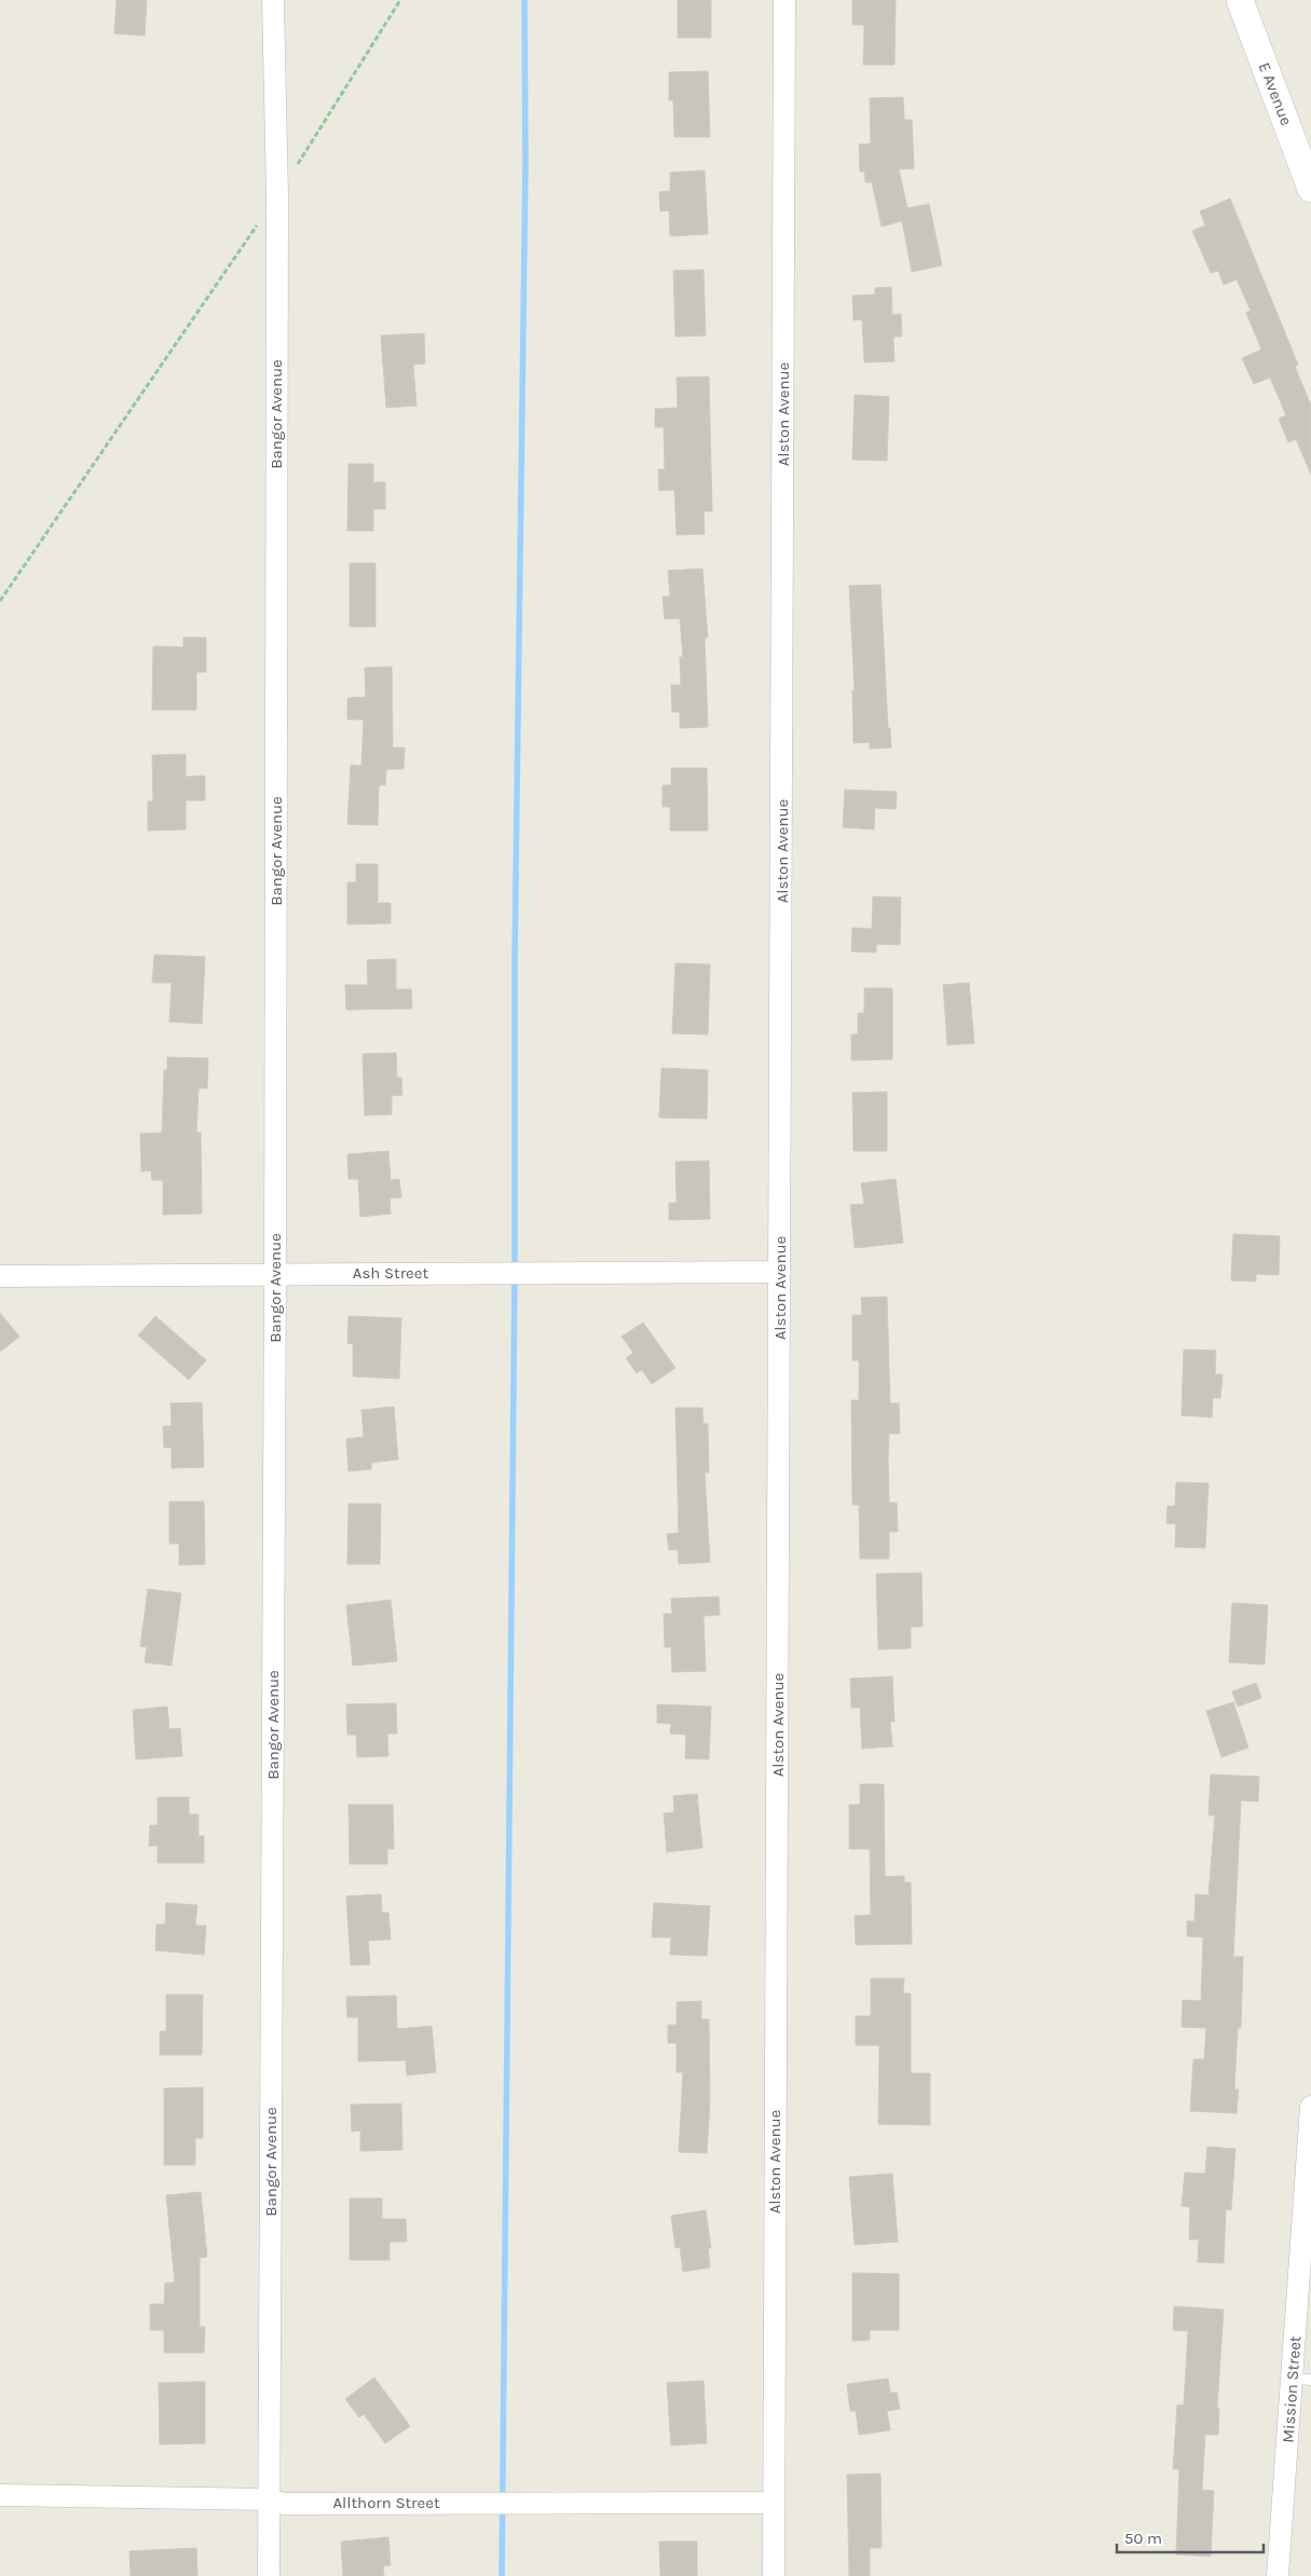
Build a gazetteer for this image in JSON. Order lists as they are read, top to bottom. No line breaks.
{"streets":{"street":["E Avenue","Bangor Avenue","Alston Avenue","Ash Street","Mission Street","Allthorn Street"]},"crossings":[["Bangor Avenue","Ash Street"],["Bangor Avenue","Allthorn Street"],["Alston Avenue","Ash Street"],["Alston Avenue","Allthorn Street"]],"scale_bar":"50 m"}
